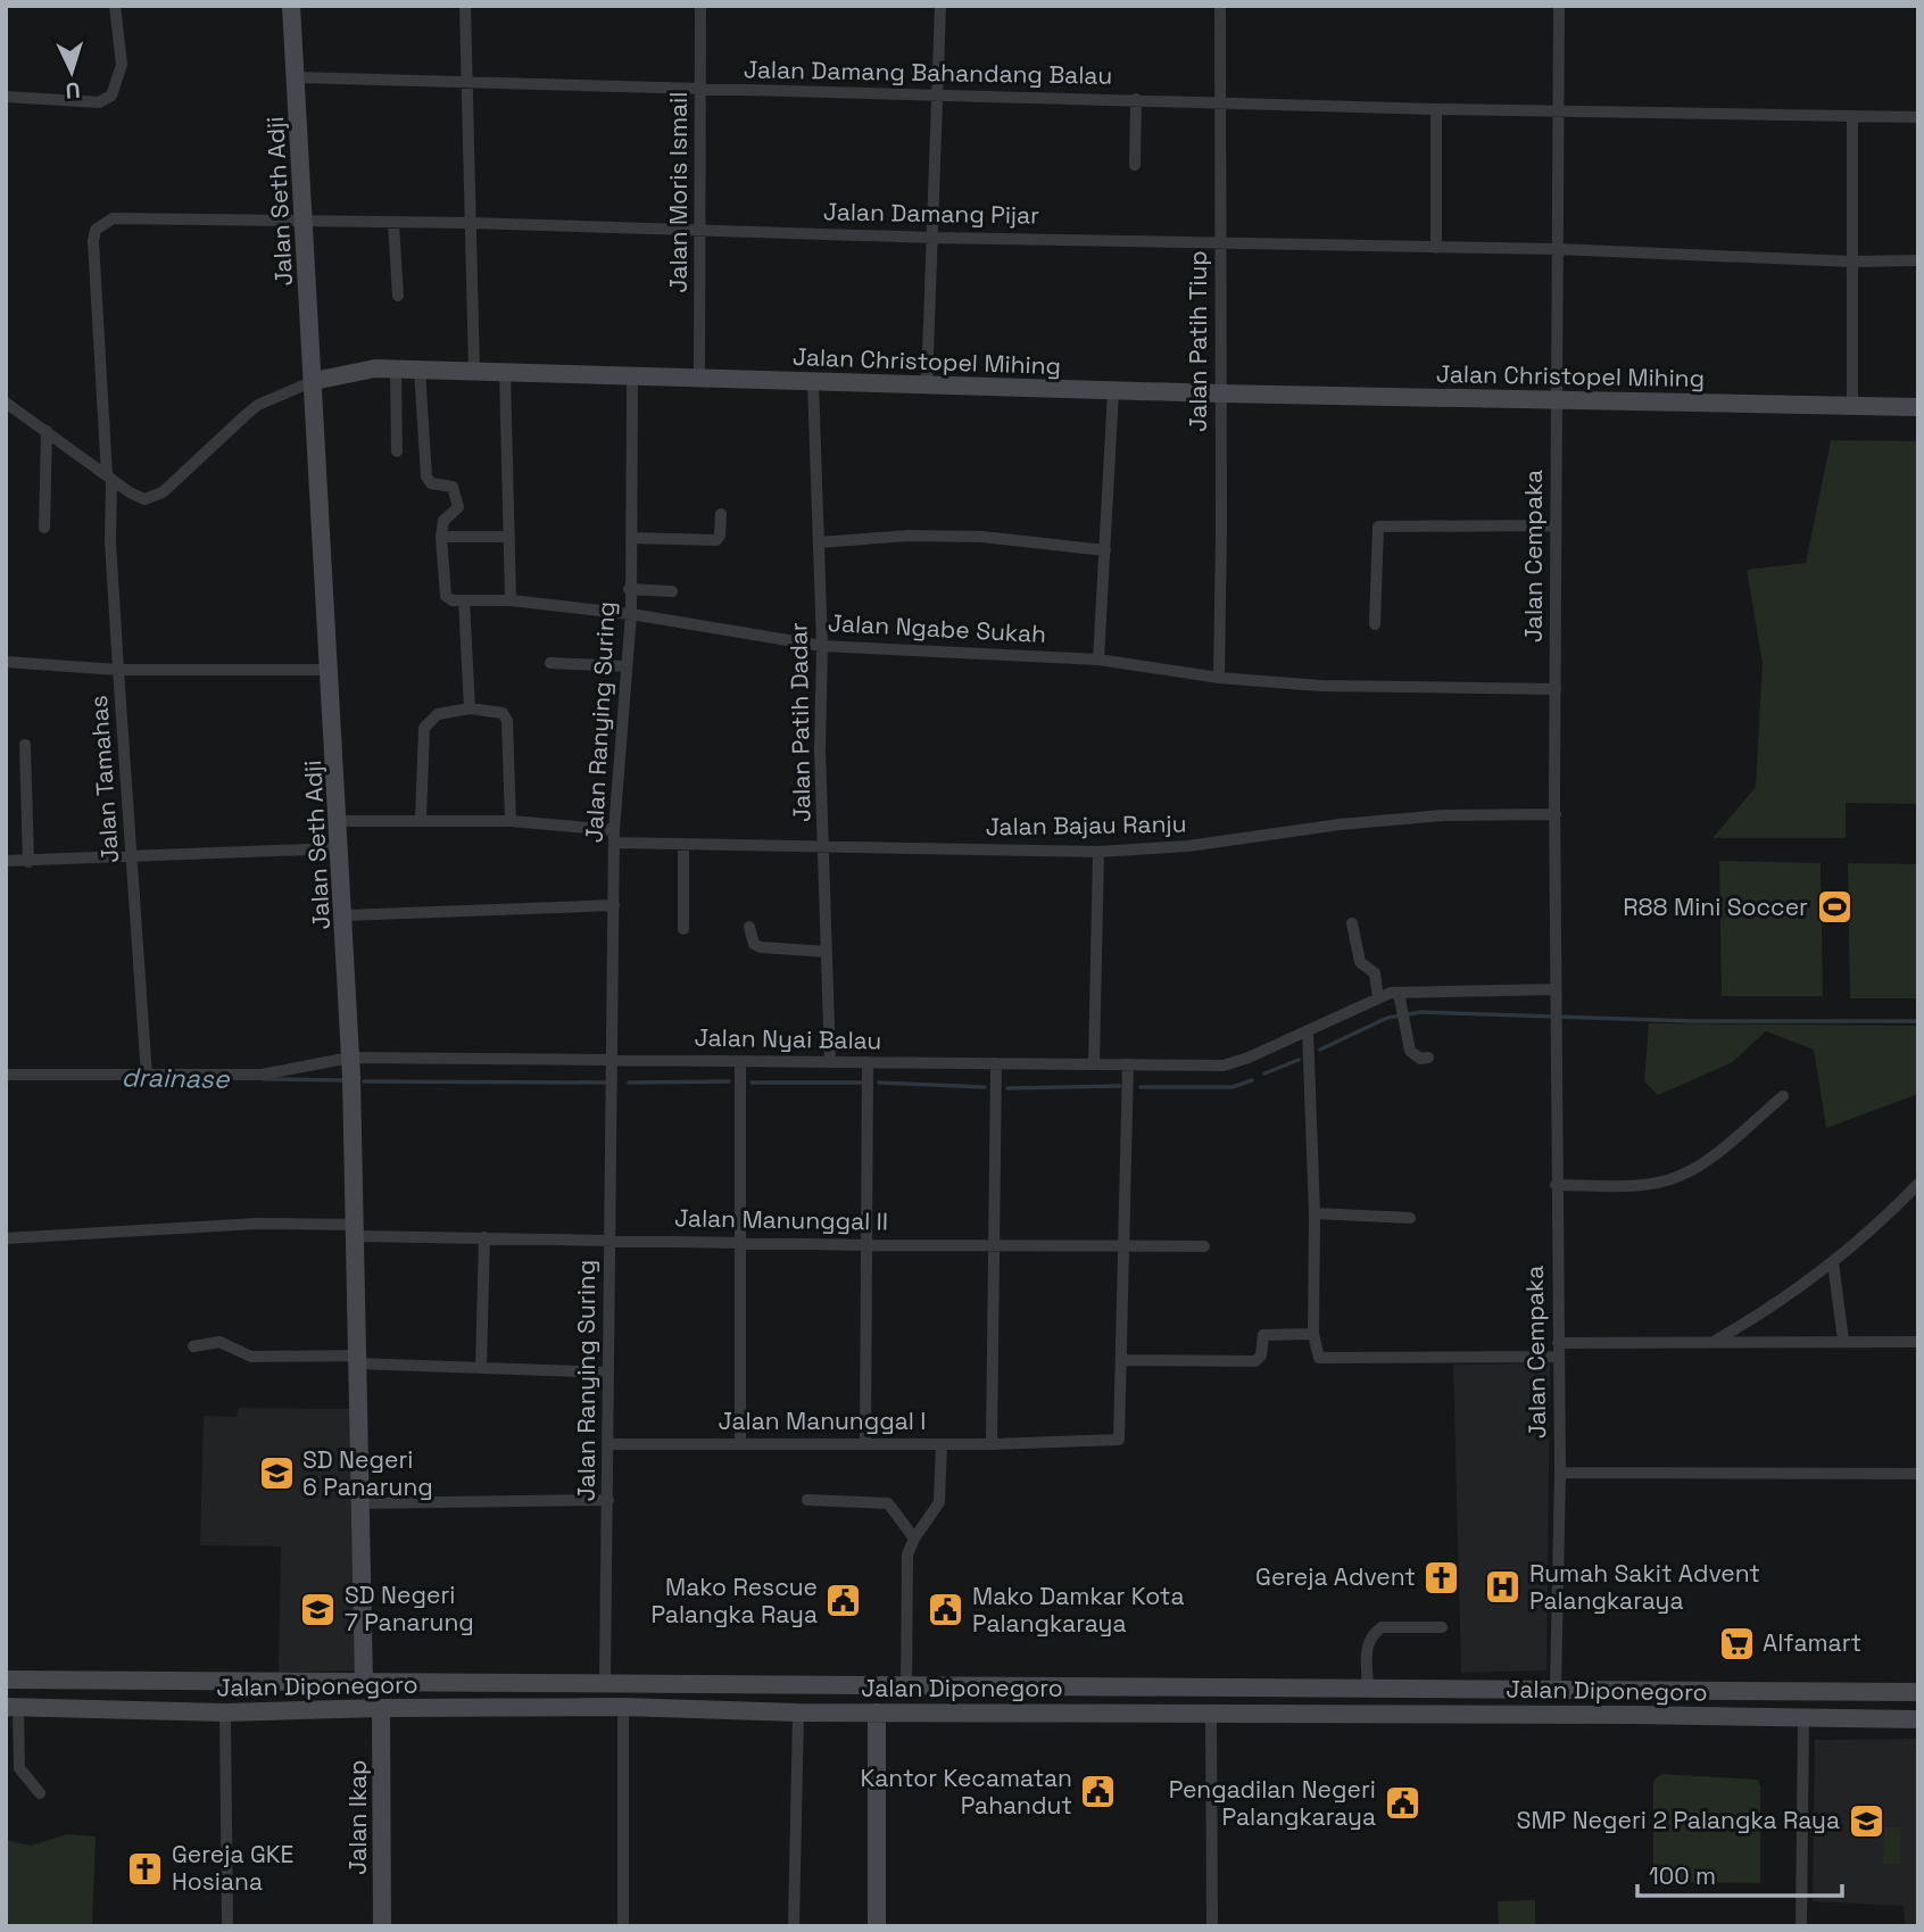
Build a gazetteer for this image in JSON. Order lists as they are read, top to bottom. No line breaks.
{"streets":{"main road":["Jalan Seth Adji","Jalan Christopel Mihing","Jalan Diponegoro","Jalan Ikap"],"street":["Jalan Damang Bahandang Balau","Jalan Moris Ismail","Jalan Damang Pijar","Jalan Patih Tiup","Jalan Cempaka","Jalan Ngabe Sukah","Jalan Ranying Suring","Jalan Patih Dadar","Jalan Tamahas","Jalan Bajau Ranju","Jalan Nyai Balau","Jalan Manunggal II","Jalan Manunggal I"]},"crossings":[["Jalan Damang Bahandang Balau","Jalan Moris Ismail"],["Jalan Damang Bahandang Balau","Jalan Seth Adji"],["Jalan Damang Bahandang Balau","Jalan Patih Tiup"],["Jalan Damang Bahandang Balau","Jalan Cempaka"],["Jalan Moris Ismail","Jalan Damang Pijar"],["Jalan Moris Ismail","Jalan Christopel Mihing"],["Jalan Seth Adji","Jalan Damang Pijar"],["Jalan Seth Adji","Jalan Christopel Mihing"],["Jalan Seth Adji","Jalan Bajau Ranju"],["Jalan Seth Adji","Jalan Nyai Balau"],["Jalan Seth Adji","Jalan Manunggal II"],["Jalan Seth Adji","Jalan Diponegoro"],["Jalan Damang Pijar","Jalan Patih Tiup"],["Jalan Damang Pijar","Jalan Cempaka"],["Jalan Damang Pijar","Jalan Tamahas"],["Jalan Patih Tiup","Jalan Christopel Mihing"],["Jalan Patih Tiup","Jalan Ngabe Sukah"],["Jalan Christopel Mihing","Jalan Cempaka"],["Jalan Christopel Mihing","Jalan Ranying Suring"],["Jalan Christopel Mihing","Jalan Patih Dadar"],["Jalan Christopel Mihing","Jalan Tamahas"],["Jalan Cempaka","Jalan Ngabe Sukah"],["Jalan Cempaka","Jalan Bajau Ranju"],["Jalan Cempaka","Jalan Nyai Balau"],["Jalan Cempaka","Jalan Diponegoro"],["Jalan Ngabe Sukah","Jalan Ranying Suring"],["Jalan Ngabe Sukah","Jalan Patih Dadar"],["Jalan Ranying Suring","Jalan Bajau Ranju"],["Jalan Ranying Suring","Jalan Nyai Balau"],["Jalan Ranying Suring","Jalan Manunggal II"],["Jalan Ranying Suring","Jalan Manunggal I"],["Jalan Ranying Suring","Jalan Diponegoro"],["Jalan Patih Dadar","Jalan Bajau Ranju"],["Jalan Patih Dadar","Jalan Nyai Balau"],["Jalan Tamahas","Jalan Nyai Balau"],["Jalan Diponegoro","Jalan Ikap"]],"water":["drainase"],"places":{"sports":["R88 Mini Soccer"],"school or university":["SD Negeri 6 Panarung","SD Negeri 7 Panarung","SMP Negeri 2 Palangka Raya"],"church":["Gereja Advent","Gereja GKE Hosiana"],"hospital":["Rumah Sakit Advent Palangkaraya"],"public building":["Mako Rescue Palangka Raya","Mako Damkar Kota Palangkaraya","Kantor Kecamatan Pahandut","Pengadilan Negeri Palangkaraya"],"supermarket":["Alfamart"]},"scale_bar":"100 m","north":"bottom"}
